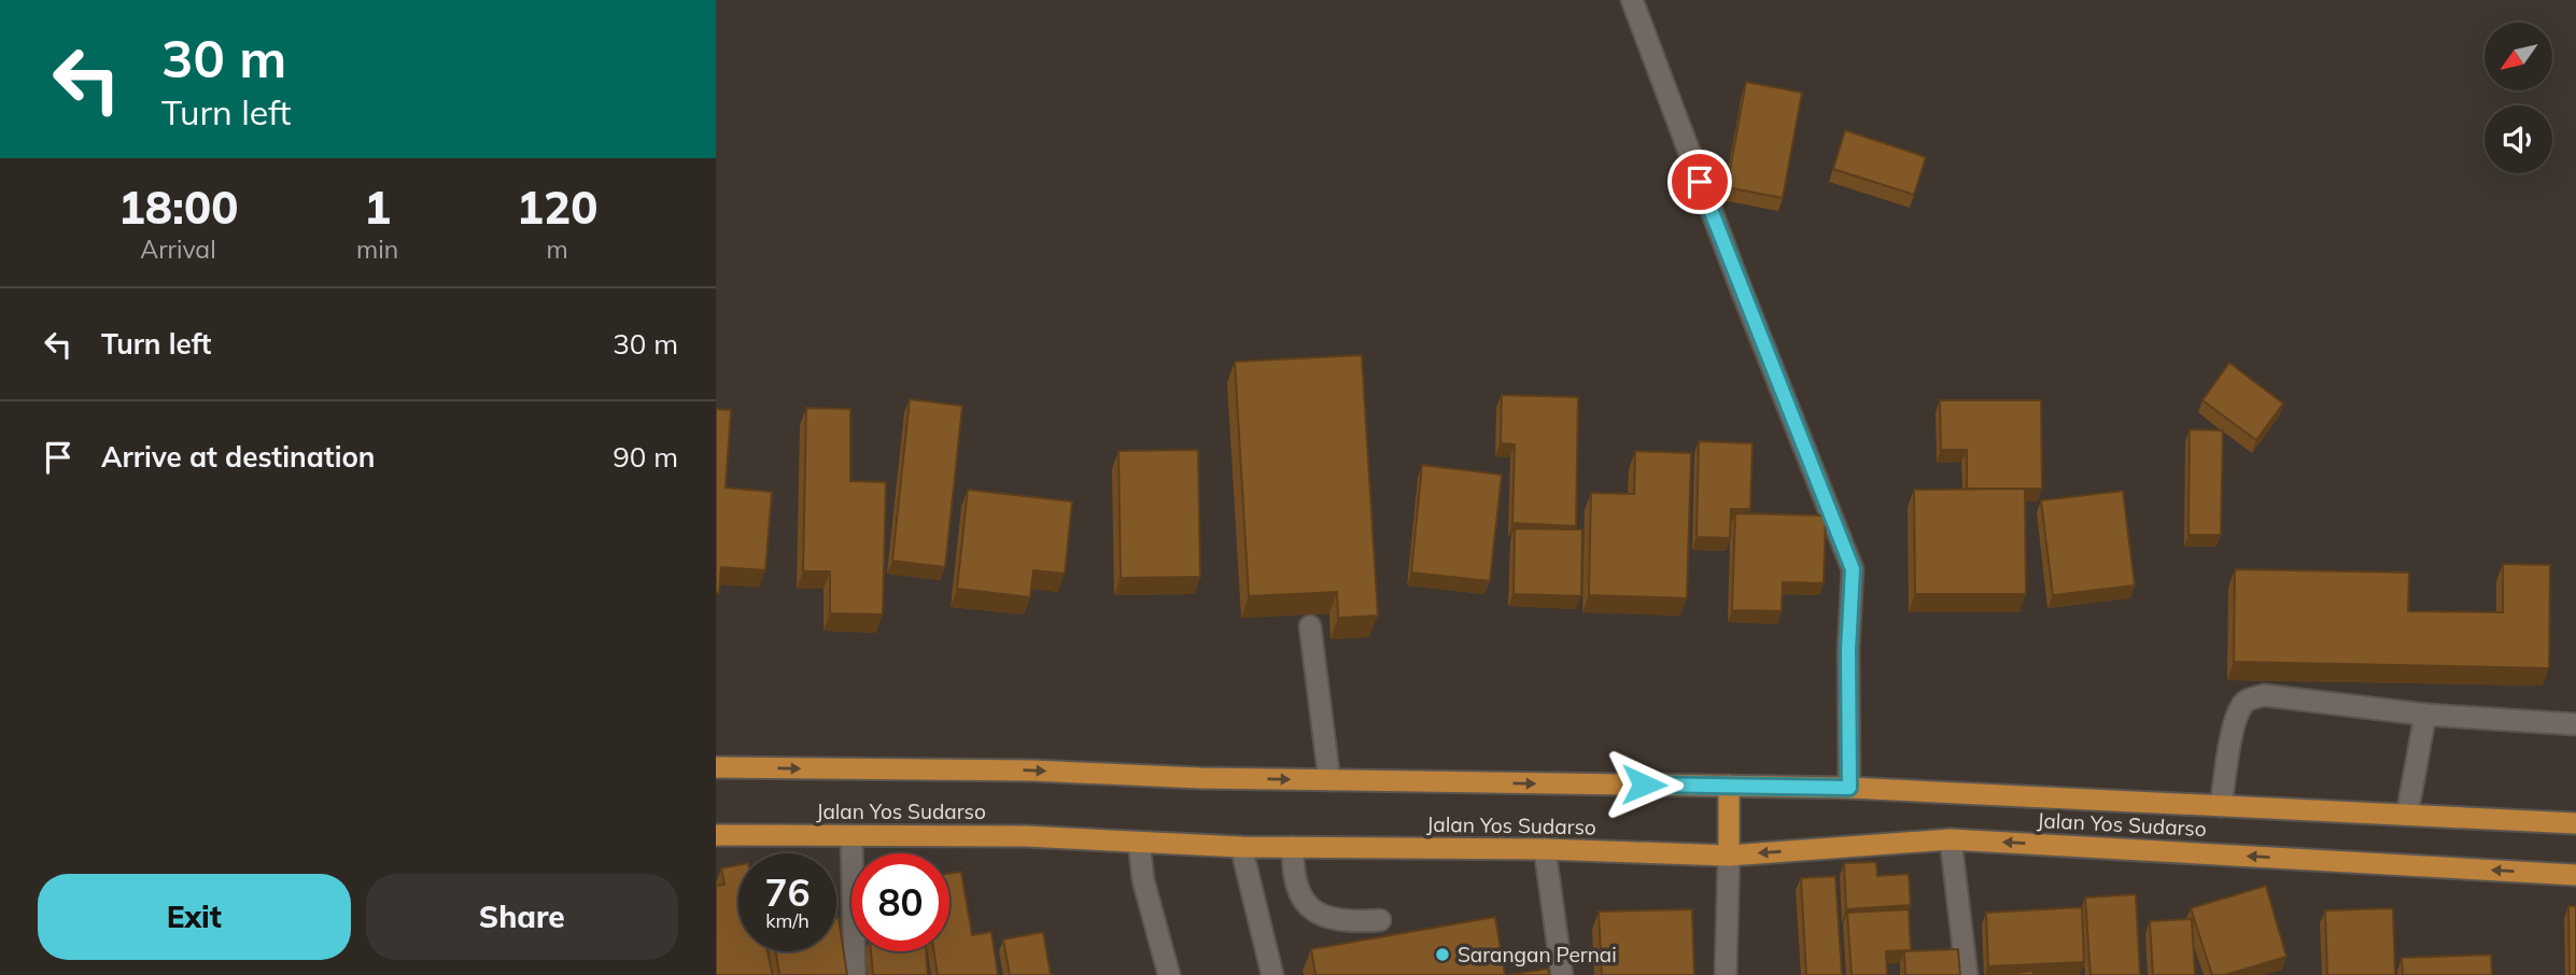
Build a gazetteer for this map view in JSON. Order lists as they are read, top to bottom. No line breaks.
{"streets":{"highway":["Jalan Yos Sudarso"]},"places":["Sarangan Pernai"],"north":"bottom left","page":{"turn":["30 m","Turn left"],"eta":["18:00","Arrival","1","min","120","m"],"list":[{"name":"Turn left","value":"30 m"},{"name":"Arrive at destination","value":"90 m"}],"speed":"76 km/h","limit":"80","buttons":["Exit","Share"]}}
